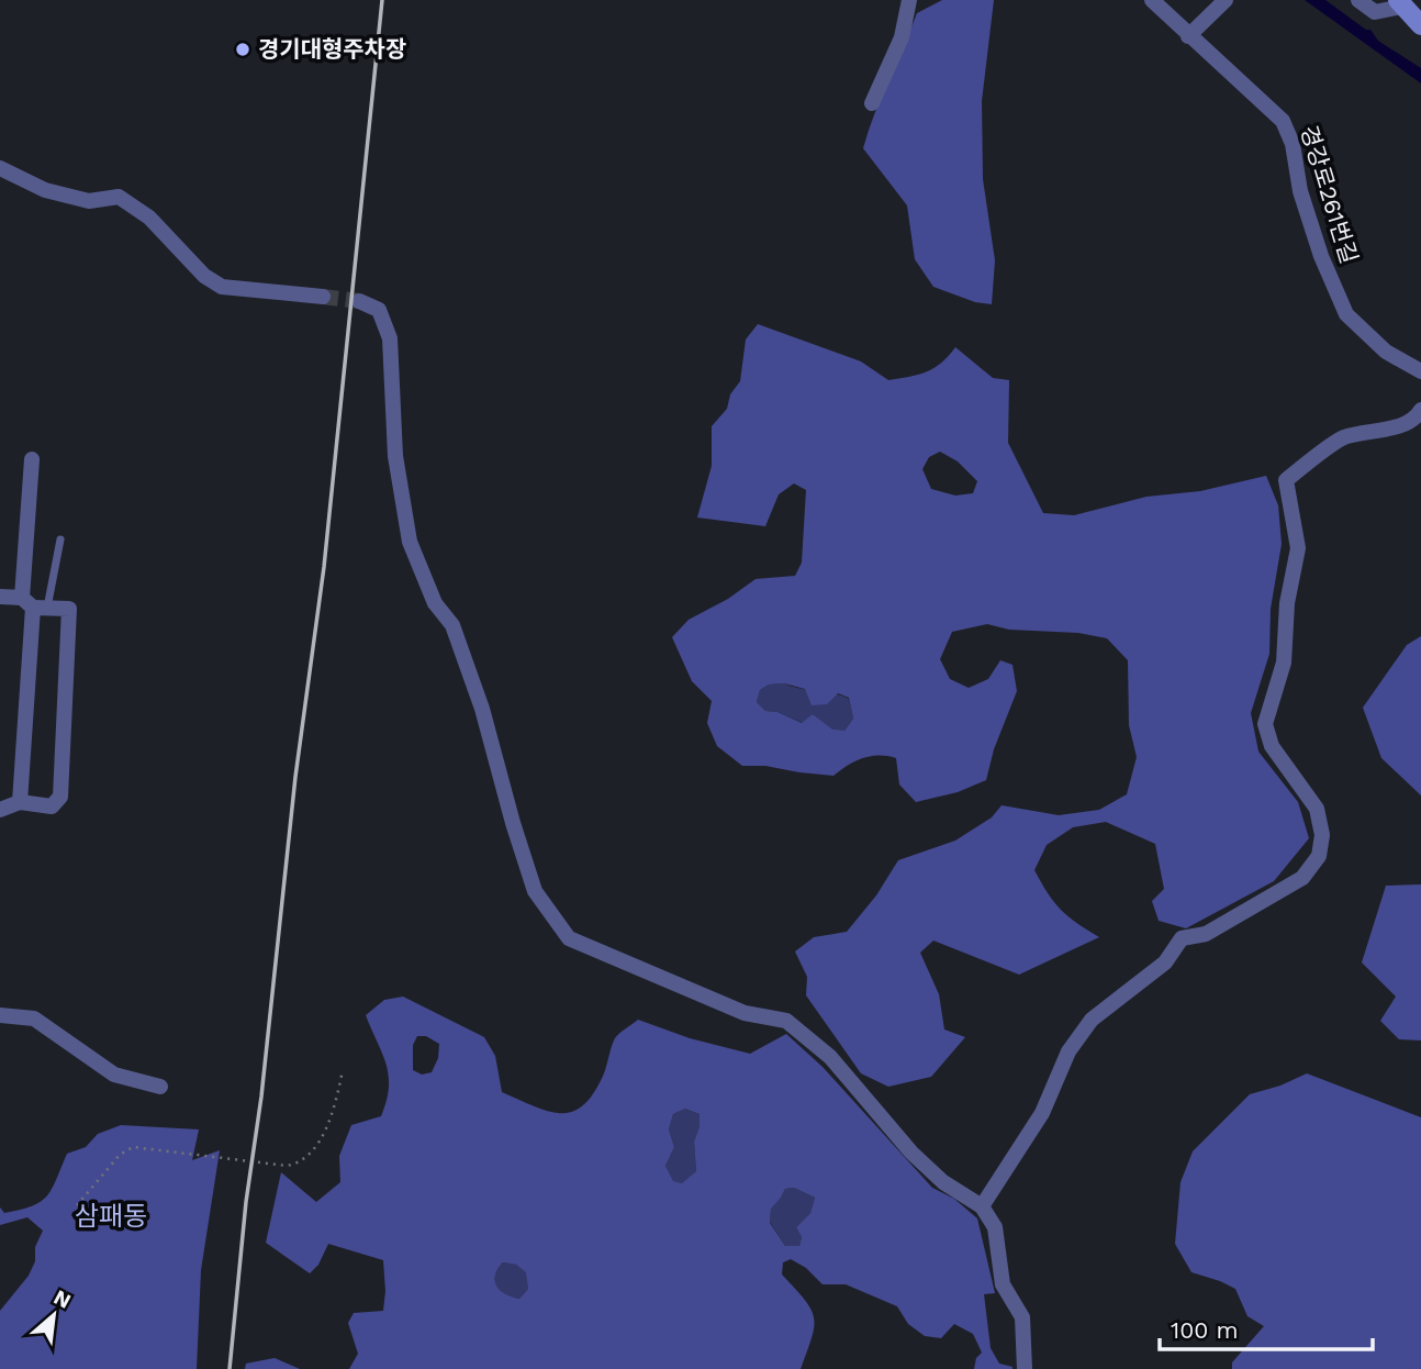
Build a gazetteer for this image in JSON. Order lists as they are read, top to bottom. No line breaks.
{"streets":{"street":["경강로261번길"]},"districts":["삼패동"],"places":["경기대형주차장"],"scale_bar":"100 m","north":"top right"}
